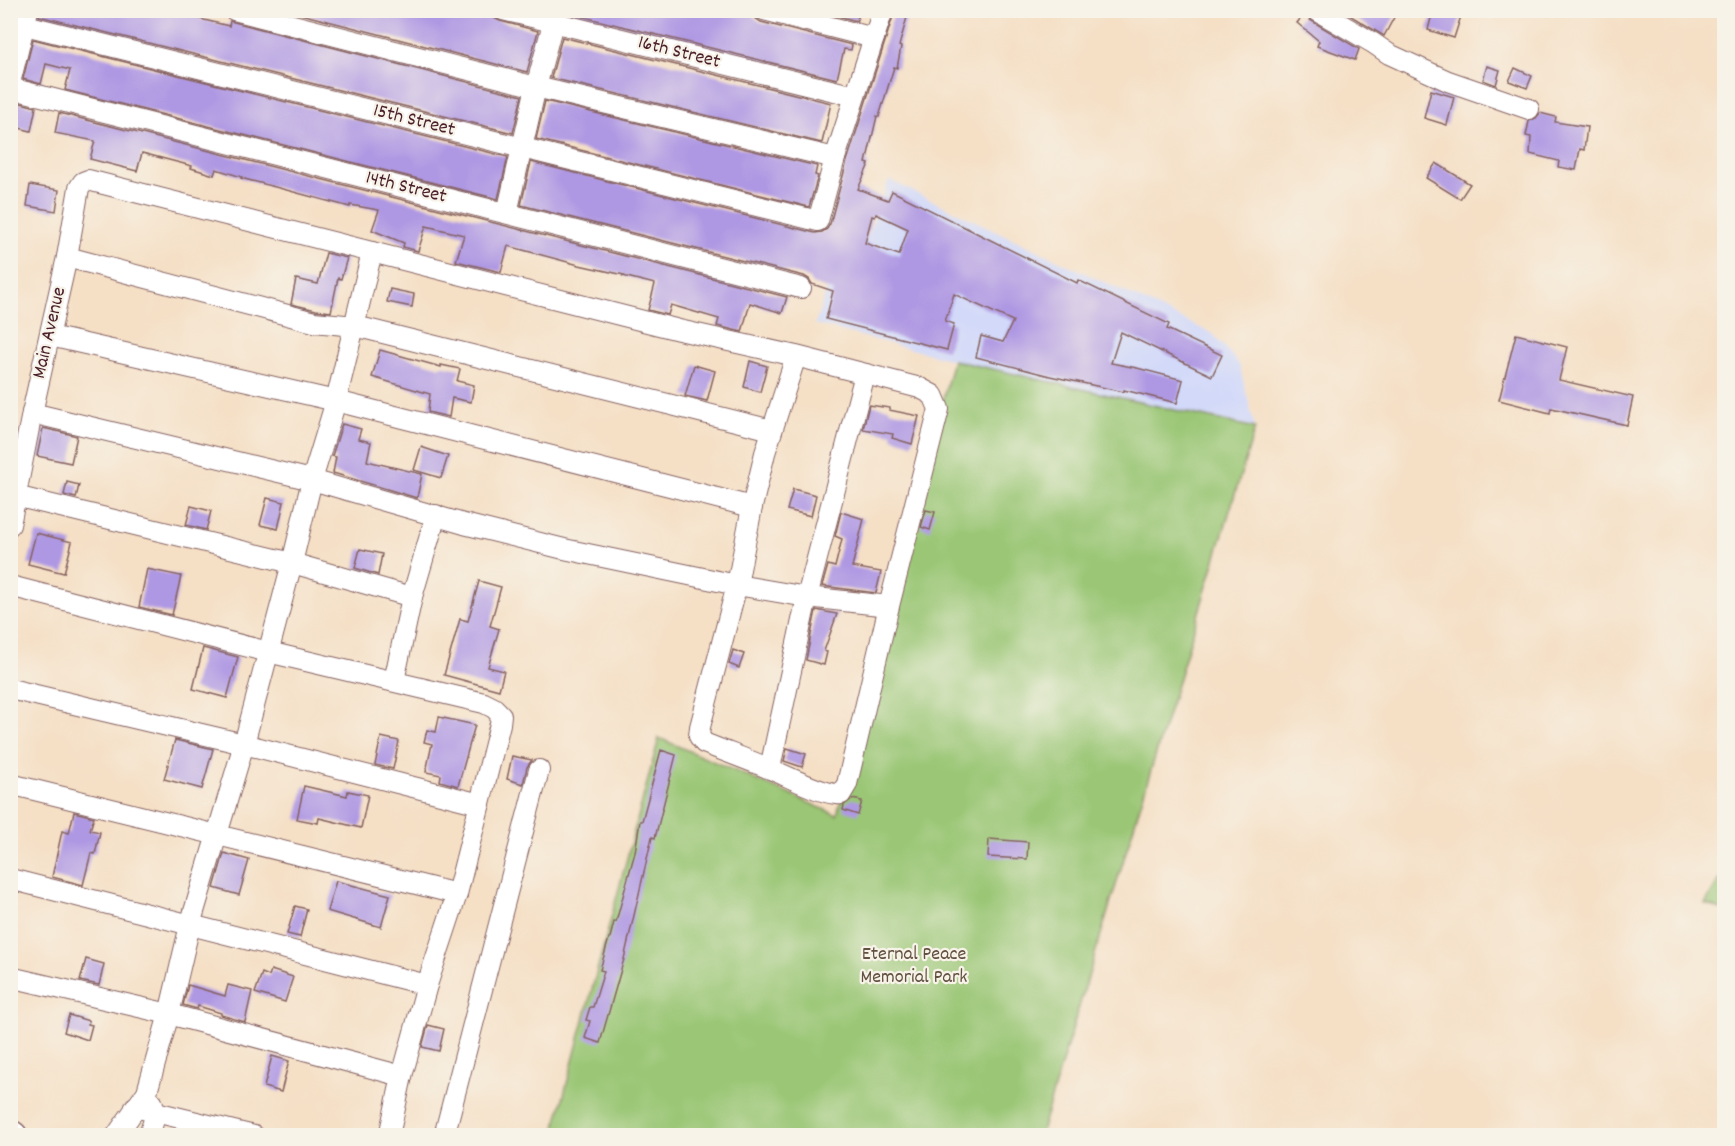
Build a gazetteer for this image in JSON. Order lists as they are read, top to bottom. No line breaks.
{"streets":{"street":["16th Street","15th Street","14th Street","Main Avenue"]},"parks":["Eternal Peace Memorial Park"]}
